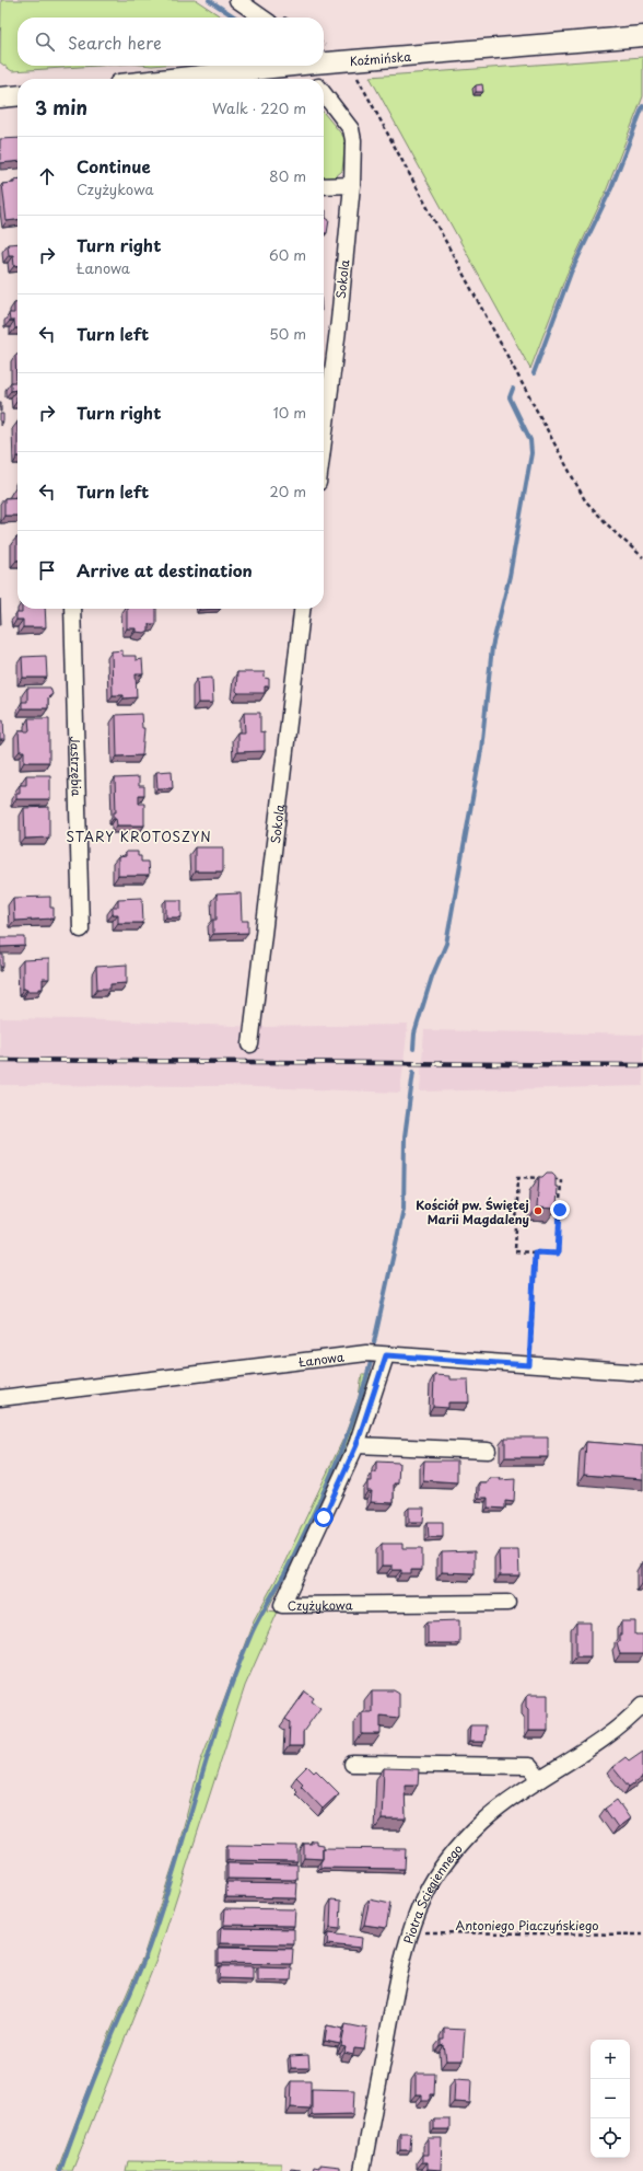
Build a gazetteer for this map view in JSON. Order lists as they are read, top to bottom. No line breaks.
{"streets":{"main road":["Koźmińska"],"street":["Sokola","Jastrzębia","Łanowa","Czyżykowa","Piotra Ściegiennego"],"path":["Antoniego Piaczyńskiego"]},"crossings":[["Łanowa","Czyżykowa"],["Piotra Ściegiennego","Antoniego Piaczyńskiego"]],"districts":["STARY KROTOSZYN"],"places":["Kościół pw. Świętej Marii Magdaleny"],"page":{"search":"Search here","heading":["3 min","Walk · 220 m"],"list":[["Continue","Czyżykowa","80 m"],["Turn right","Łanowa","60 m"],["Turn left","50 m"],["Turn right","10 m"],["Turn left","20 m"],"Arrive at destination"],"map_buttons":["+","−"]}}
